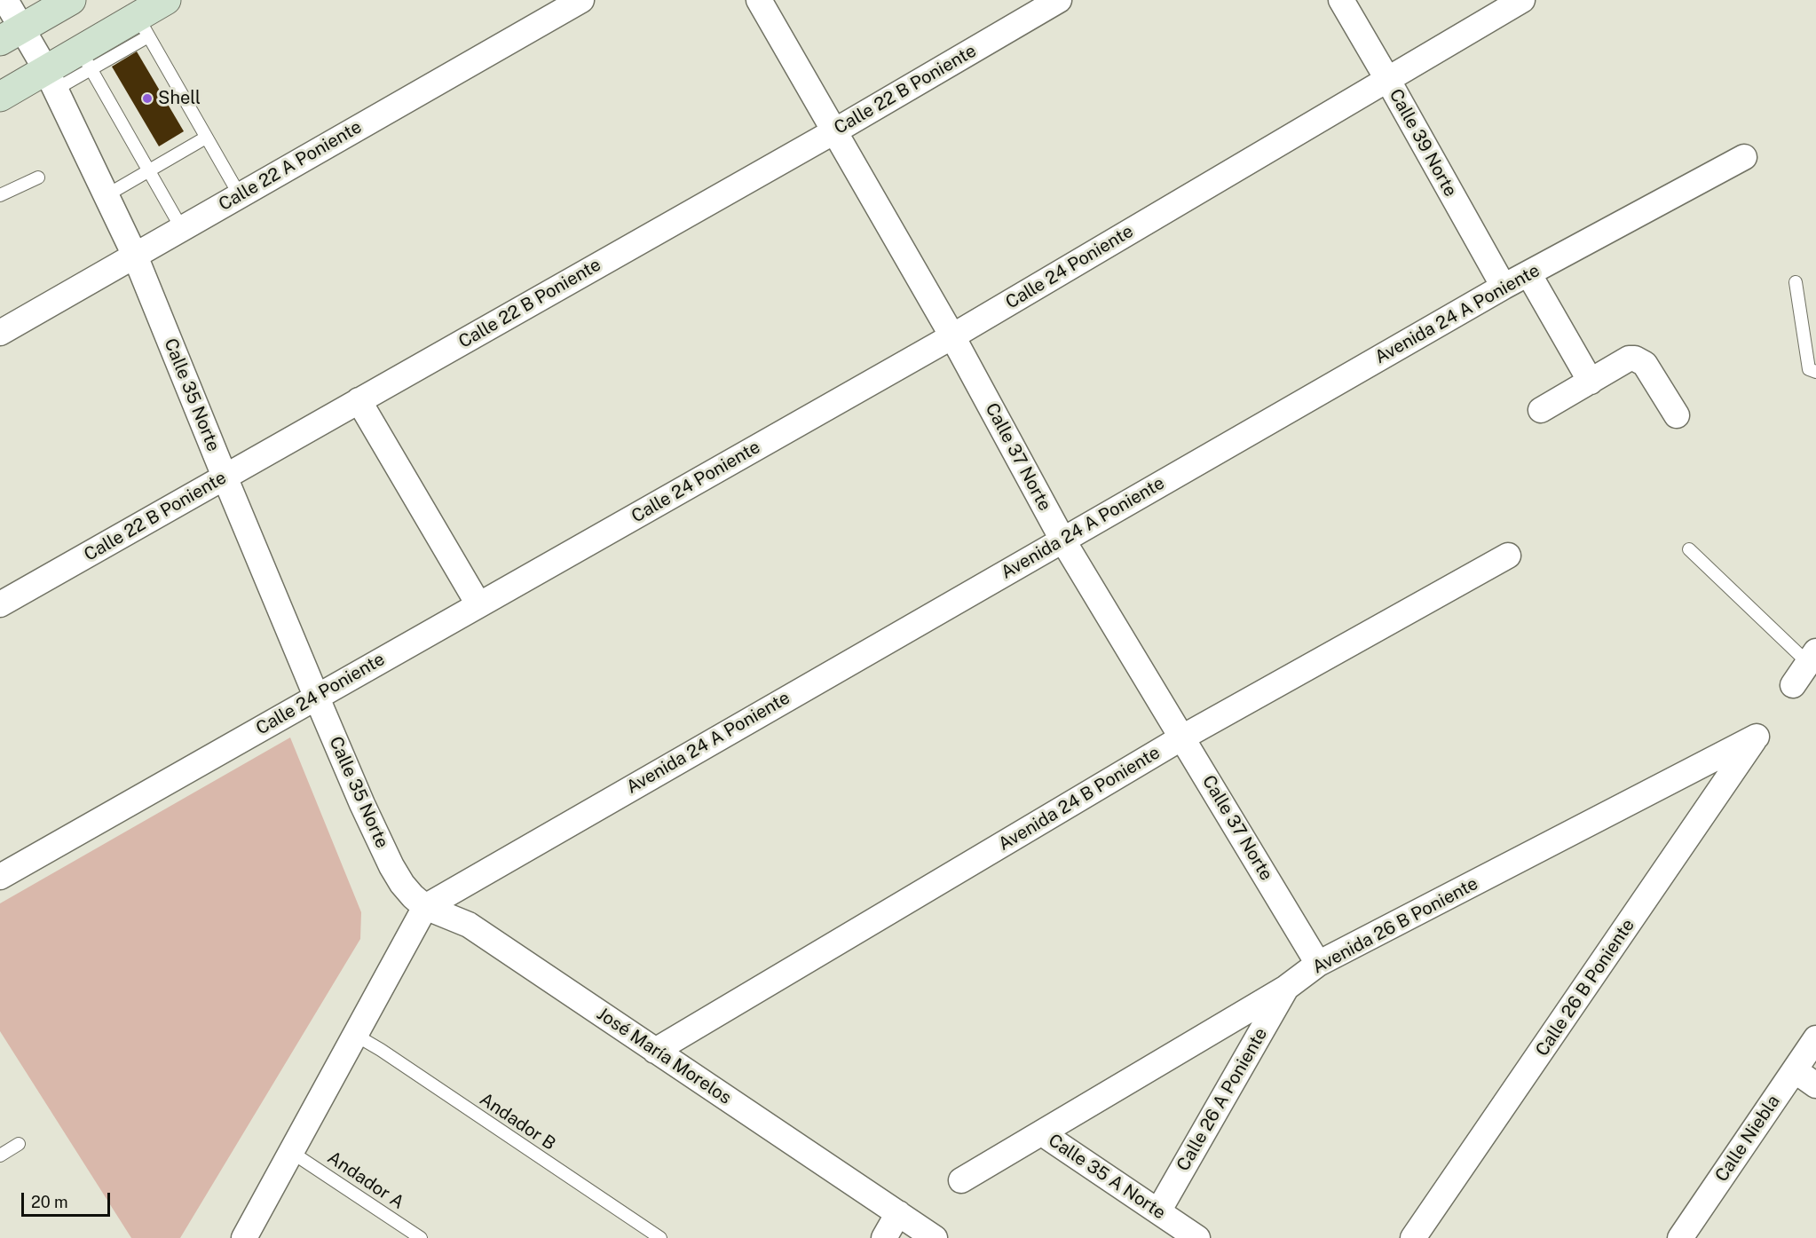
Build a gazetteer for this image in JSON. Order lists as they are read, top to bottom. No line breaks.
{"streets":{"street":["Calle 22 B Poniente","Calle 39 Norte","Calle 22 A Poniente","Calle 24 Poniente","Avenida 24 A Poniente","Calle 35 Norte","Calle 37 Norte","Avenida 24 B Poniente","Avenida 26 B Poniente","Calle 26 B Poniente","José María Morelos","Calle 26 A Poniente","Calle Niebla","Calle 35 A Norte"],"lane":["Andador B","Andador A"]},"crossings":[["Calle 22 B Poniente","Calle 35 Norte"],["Calle 22 B Poniente","Calle 37 Norte"],["Calle 39 Norte","Calle 24 Poniente"],["Calle 39 Norte","Avenida 24 A Poniente"],["Calle 22 A Poniente","Calle 35 Norte"],["Calle 24 Poniente","Calle 35 Norte"],["Calle 24 Poniente","Calle 37 Norte"],["Avenida 24 A Poniente","Calle 35 Norte"],["Avenida 24 A Poniente","Calle 37 Norte"],["Avenida 24 A Poniente","José María Morelos"],["Calle 35 Norte","José María Morelos"],["Calle 37 Norte","Avenida 24 B Poniente"],["Calle 37 Norte","Avenida 26 B Poniente"],["Avenida 24 B Poniente","José María Morelos"],["Avenida 26 B Poniente","Calle 26 B Poniente"],["Avenida 26 B Poniente","Calle 26 A Poniente"],["Avenida 26 B Poniente","Calle 35 A Norte"],["Calle 26 A Poniente","Calle 35 A Norte"]],"places":["Shell"],"scale_bar":"20 m"}
